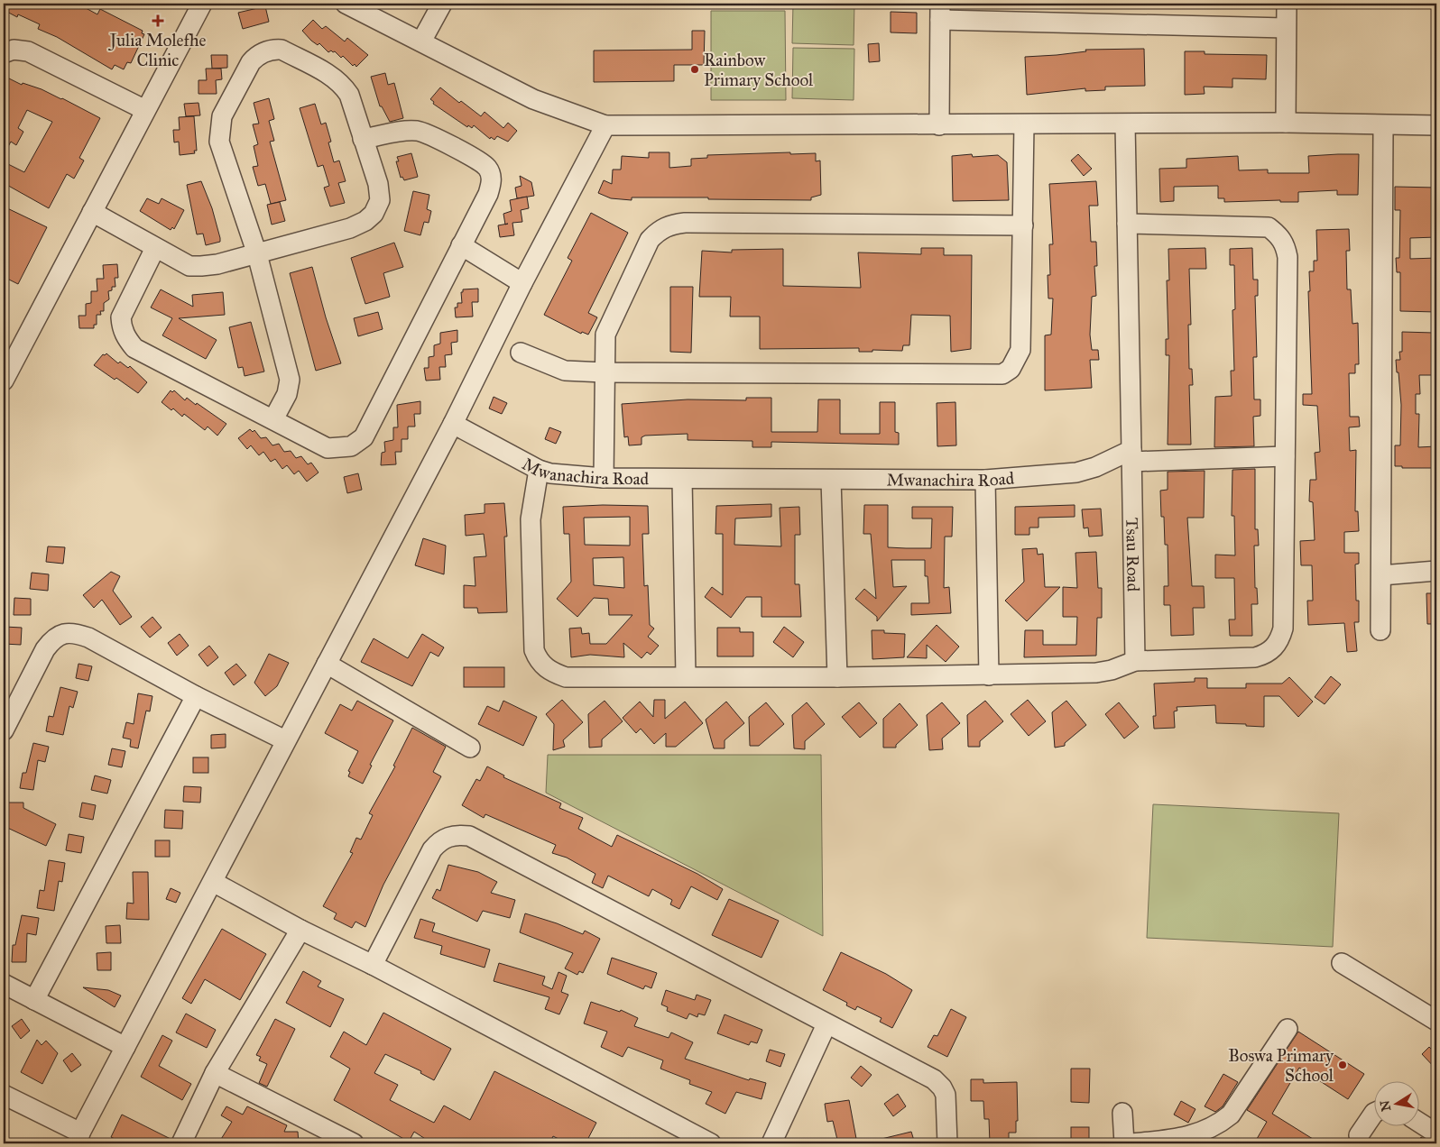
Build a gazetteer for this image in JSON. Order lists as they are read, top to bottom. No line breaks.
{"streets":{"street":["Mwanachira Road","Tsau Road"]},"crossings":[["Mwanachira Road","Tsau Road"]],"places":{"health":["Julia Molefhe Clinic"],"other":["Rainbow Primary School","Boswa Primary School"]},"north":"left"}
